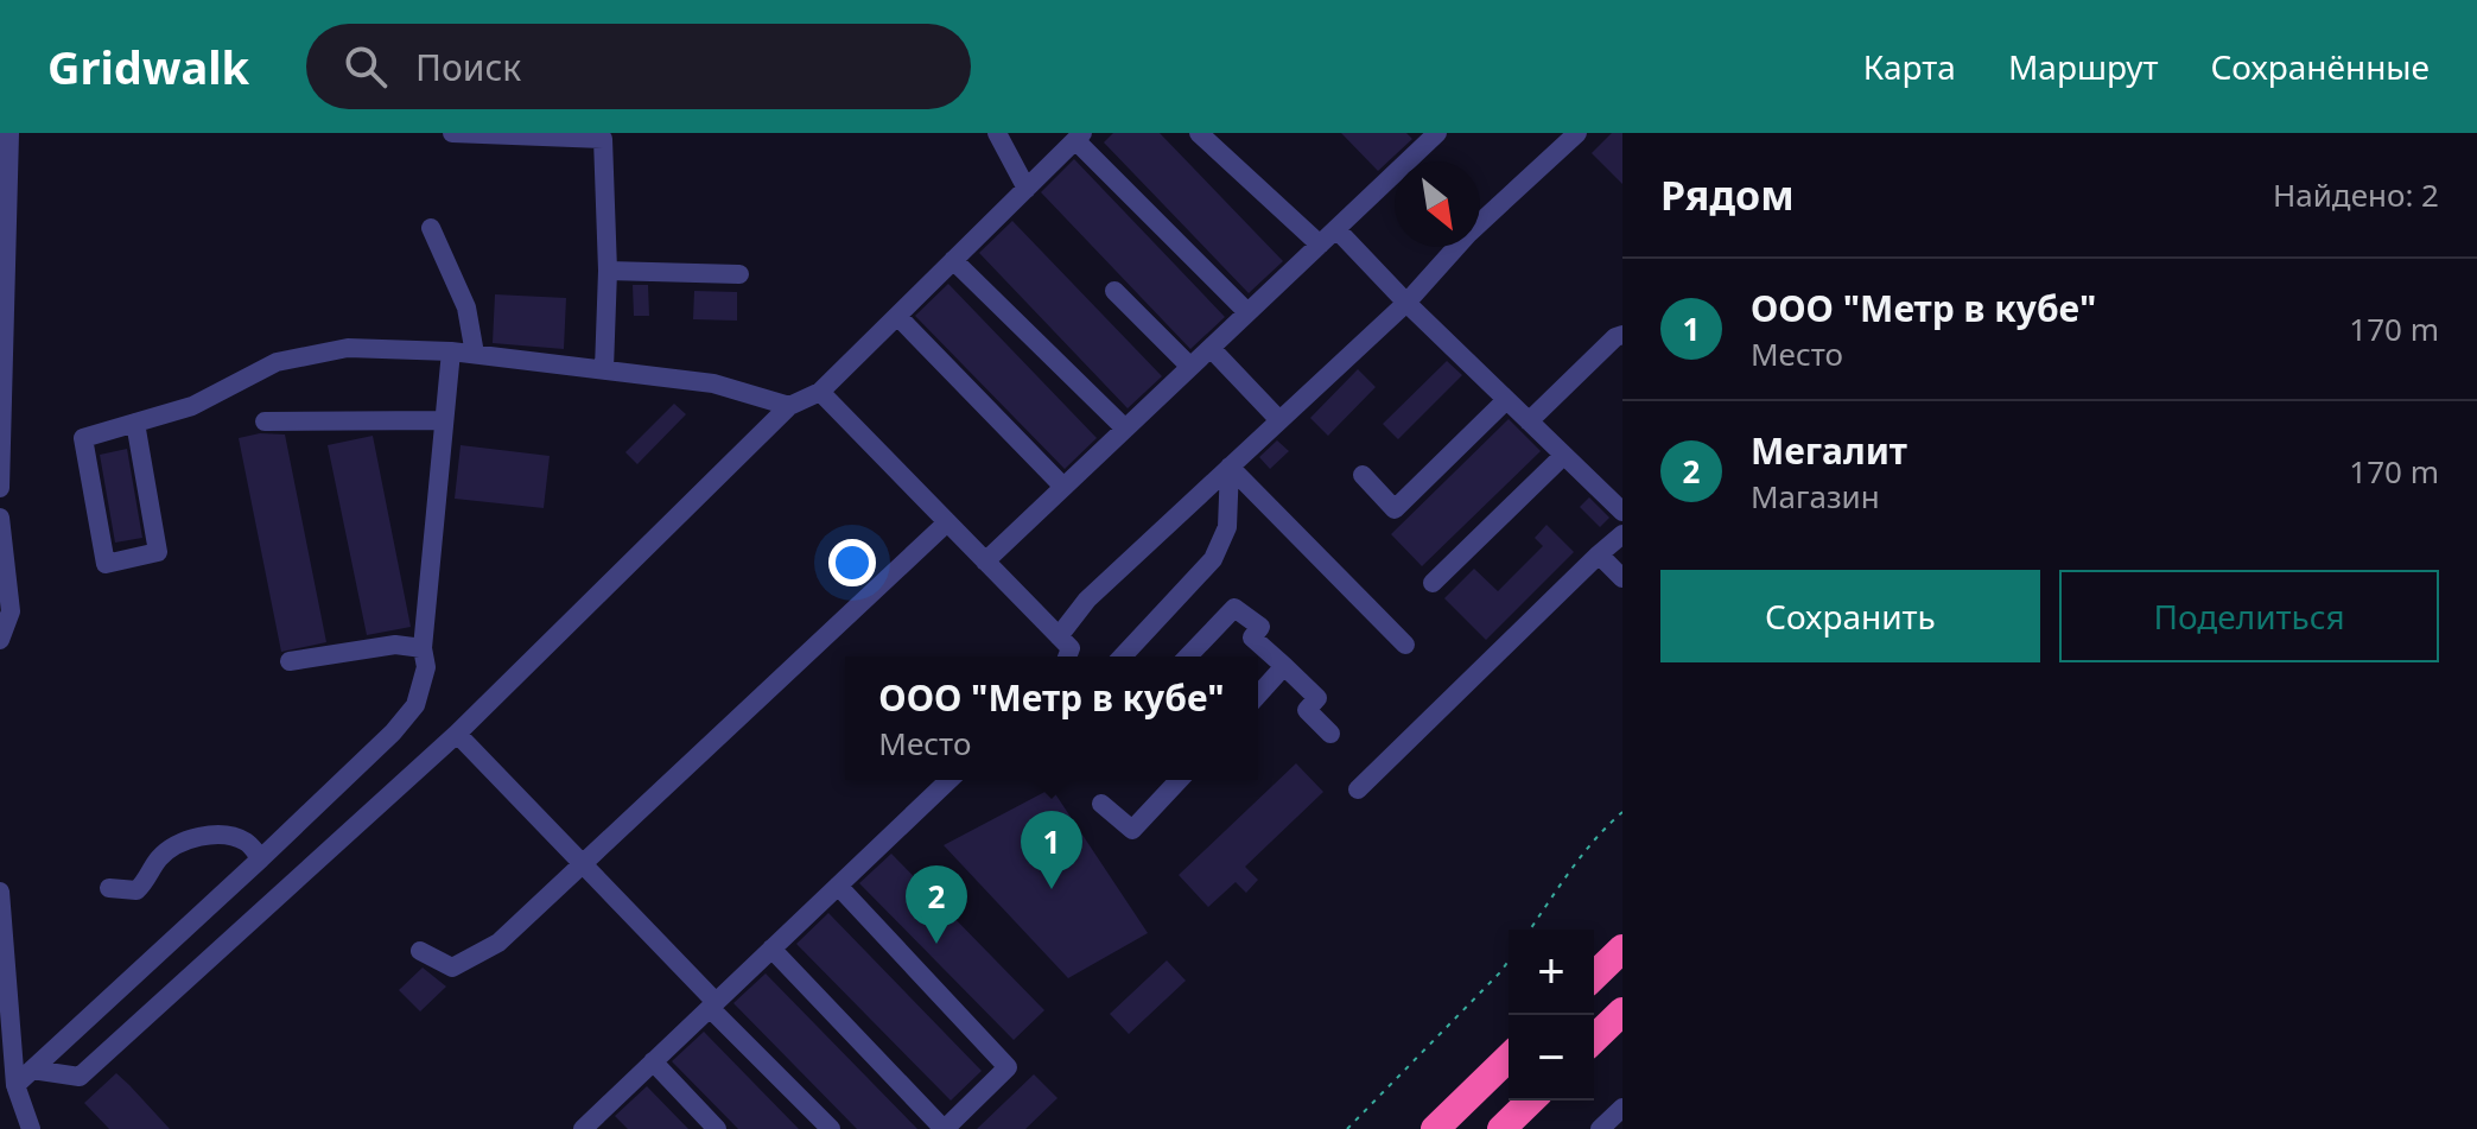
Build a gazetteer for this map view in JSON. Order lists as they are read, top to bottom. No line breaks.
{"north":"bottom right","page":{"header":"Gridwalk","search":"Поиск","nav":["Карта","Маршрут","Сохранённые"],"heading":["Рядом","Найдено: 2"],"list":[{"mark":"1","name":"ООО \"Метр в кубе\"","note":"Место","value":"170 m"},{"mark":"2","name":"Мегалит","note":"Магазин","value":"170 m"}],"buttons":["Сохранить","Поделиться"],"popup":["ООО \"Метр в кубе\"","Место"],"pins":["1","2"],"map_buttons":["+","−"]}}
